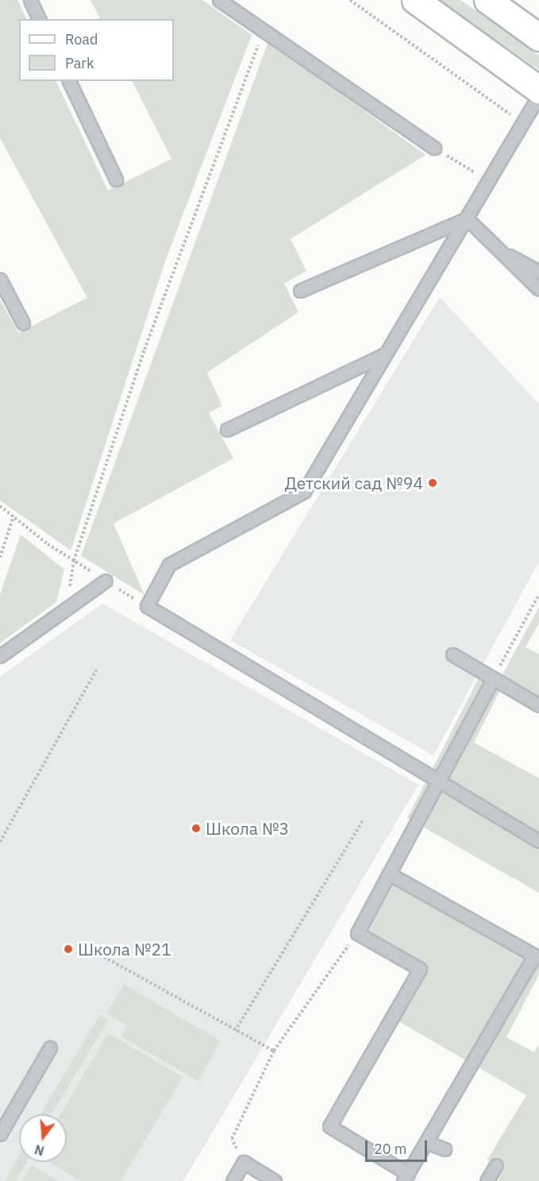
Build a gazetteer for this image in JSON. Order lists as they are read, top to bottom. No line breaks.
{"places":["Детский сад №94","Школа №3","Школа №21"],"legend":["Road","Park"],"scale_bar":"20 m","north":"bottom"}
